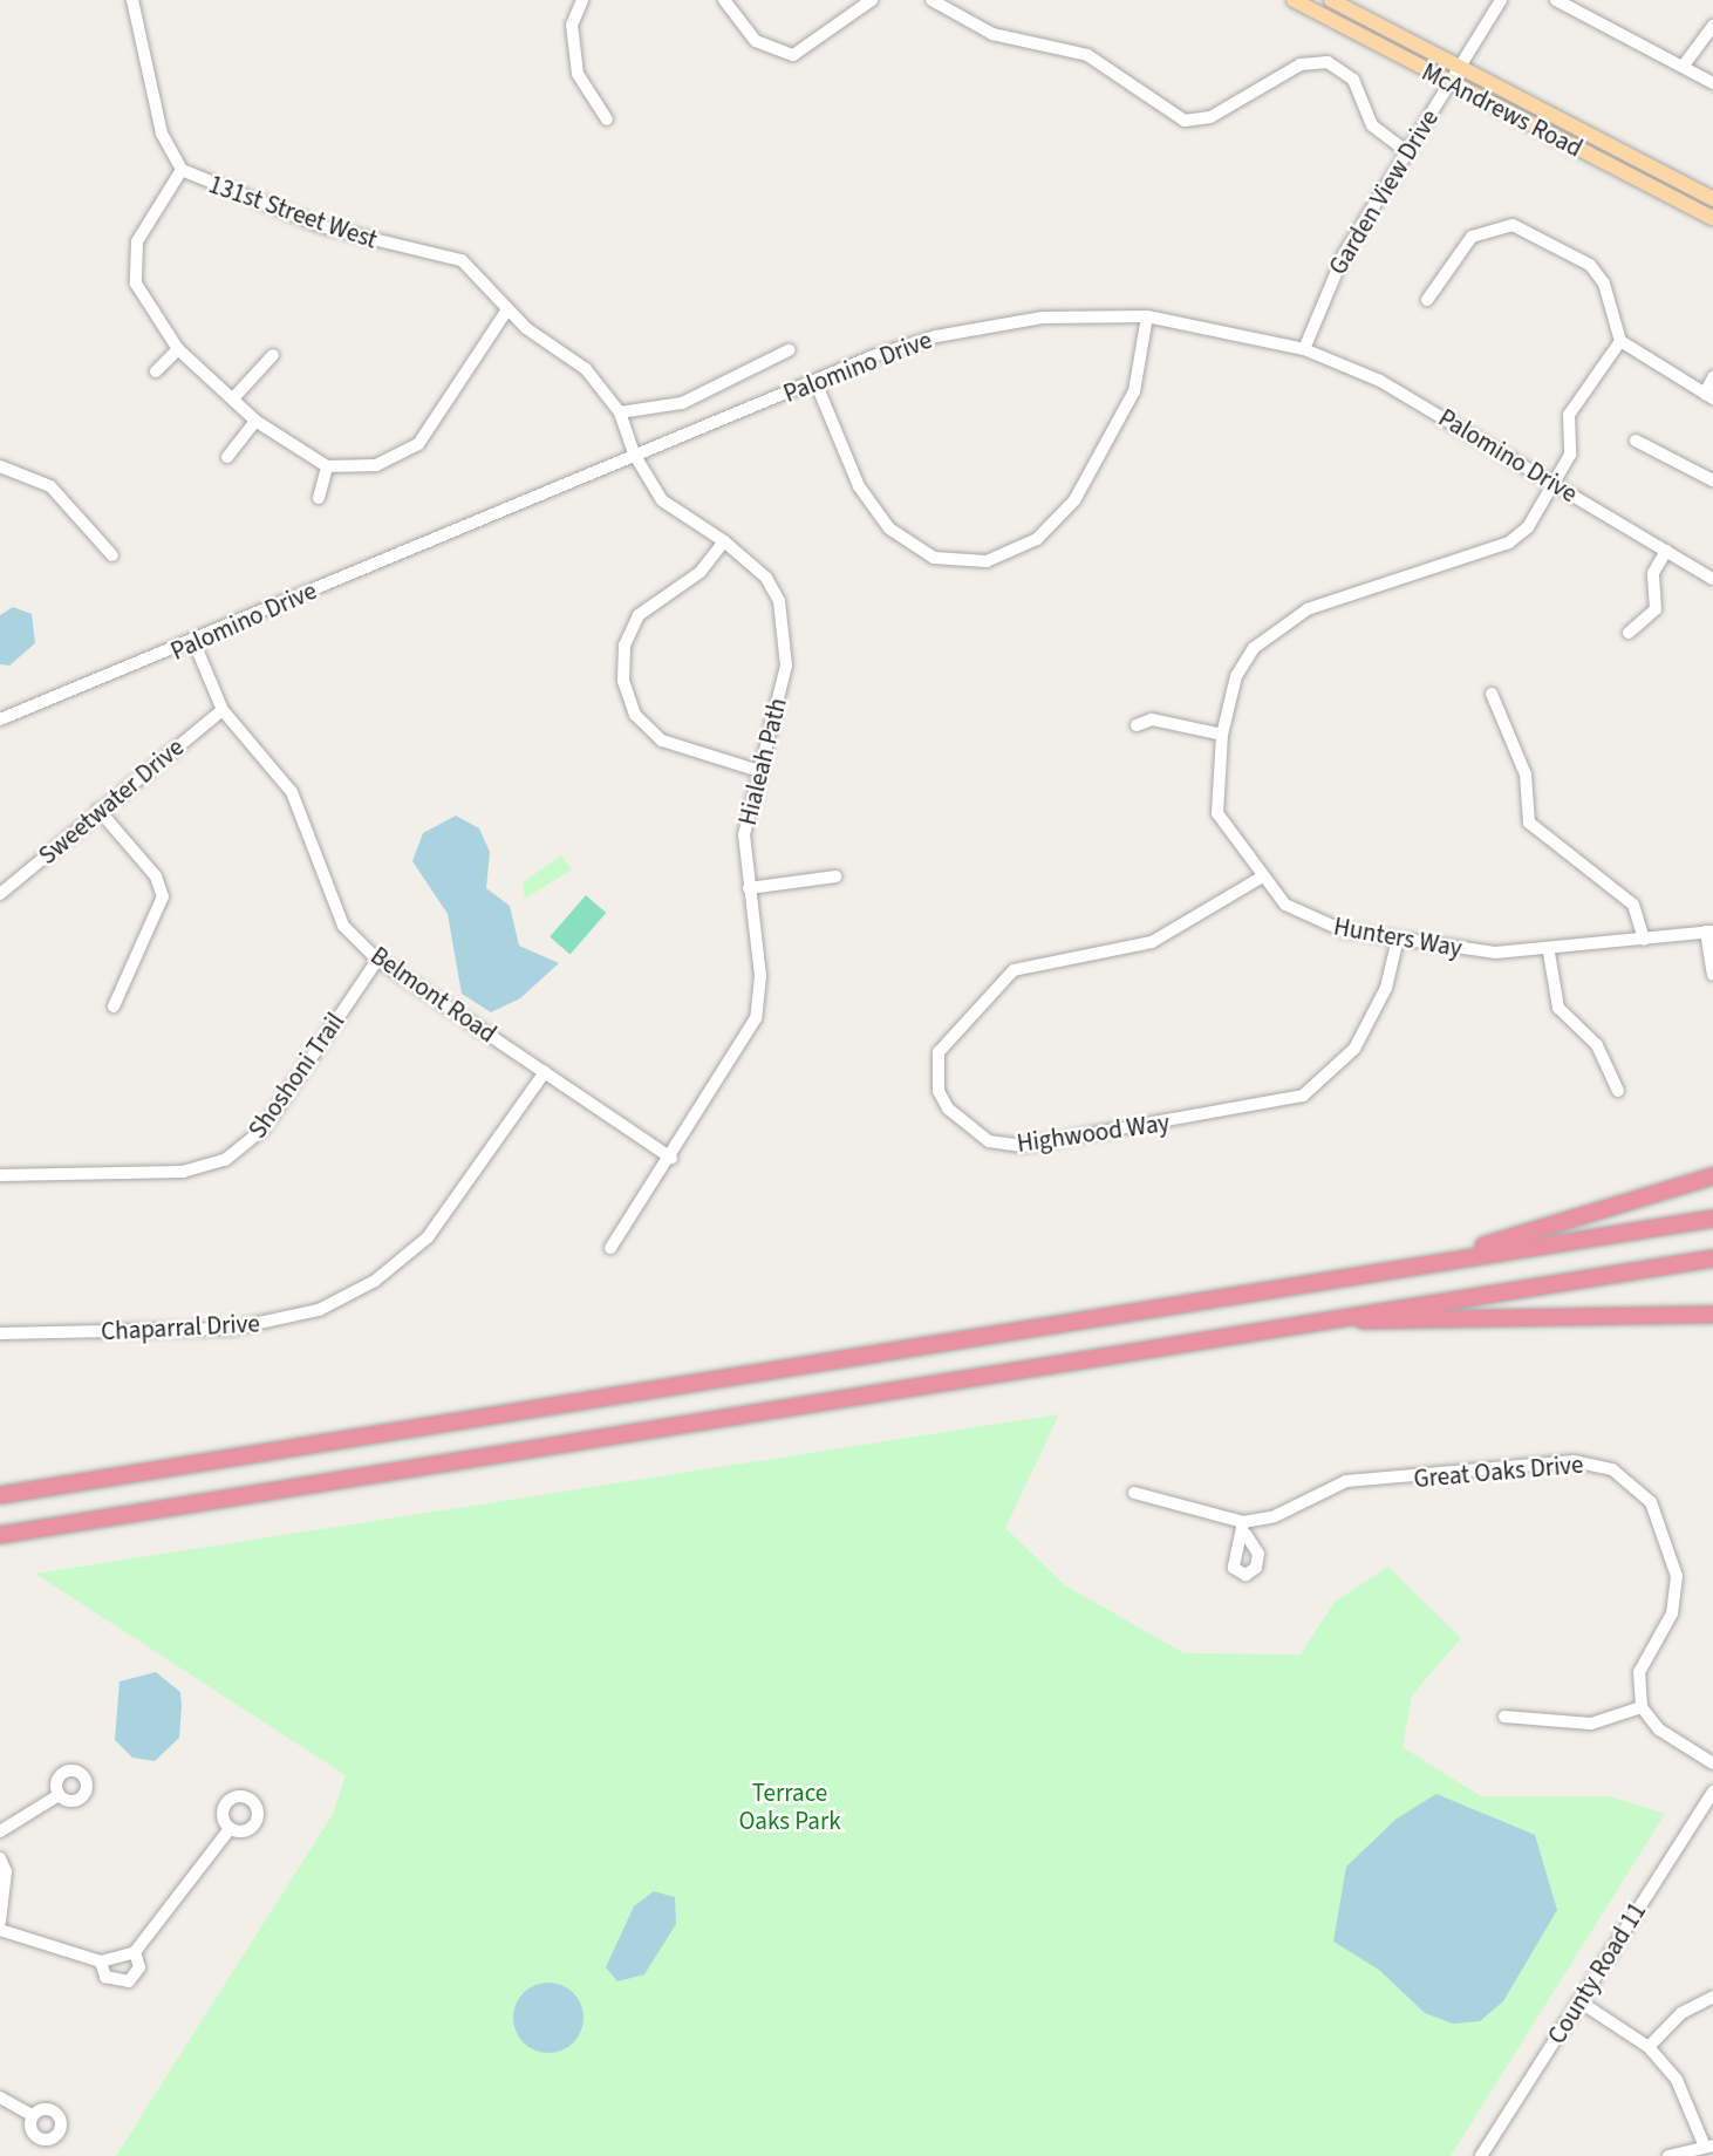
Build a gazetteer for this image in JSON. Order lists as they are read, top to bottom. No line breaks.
{"streets":{"main road":["McAndrews Road"],"street":["Garden View Drive","131st Street West","Palomino Drive","Hialeah Path","Sweetwater Drive","Hunters Way","Belmont Road","Shoshoni Trail","Highwood Way","Chaparral Drive","Great Oaks Drive","County Road 11"]},"crossings":[["McAndrews Road","Garden View Drive"],["Garden View Drive","Palomino Drive"],["131st Street West","Palomino Drive"],["131st Street West","Hialeah Path"],["Palomino Drive","Hialeah Path"],["Palomino Drive","Hunters Way"],["Palomino Drive","Belmont Road"],["Hialeah Path","Belmont Road"],["Sweetwater Drive","Belmont Road"],["Hunters Way","Highwood Way"],["Belmont Road","Shoshoni Trail"],["Belmont Road","Chaparral Drive"]],"parks":["Terrace Oaks Park"]}
